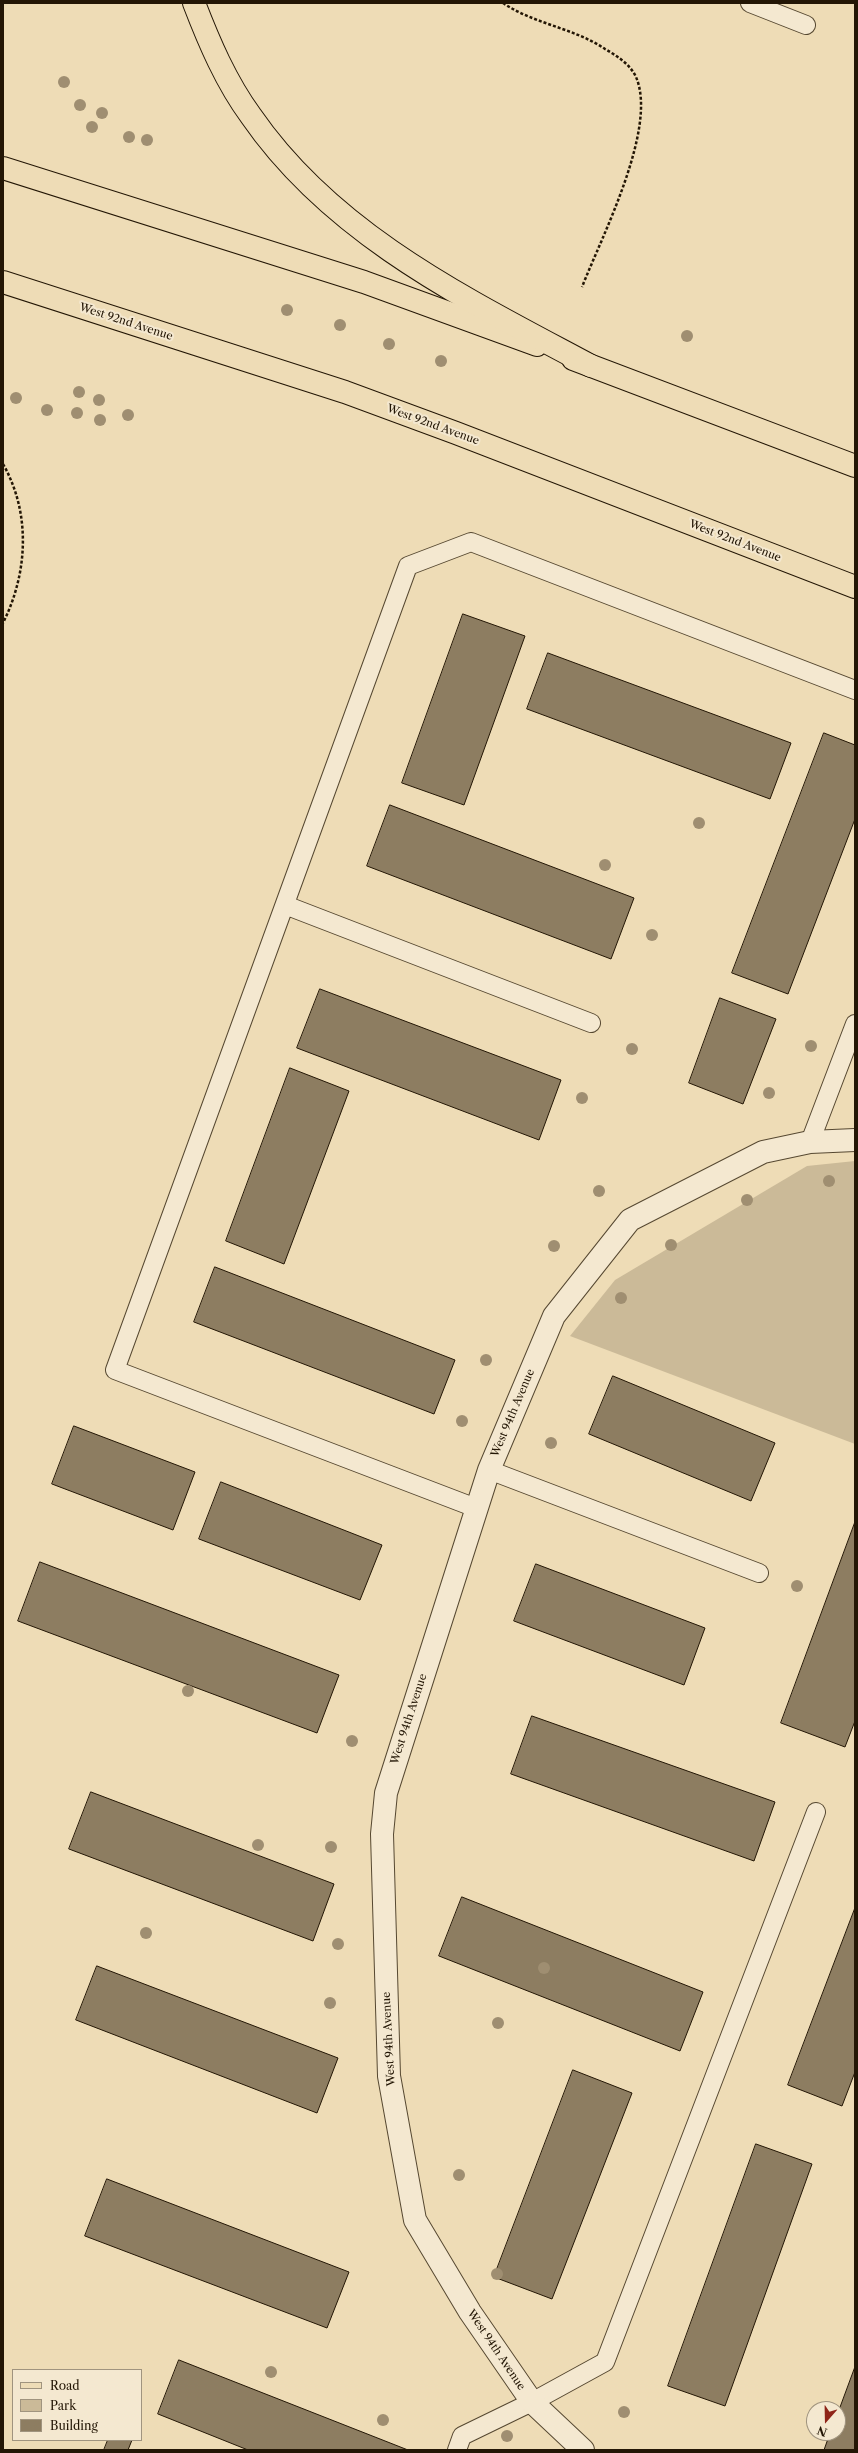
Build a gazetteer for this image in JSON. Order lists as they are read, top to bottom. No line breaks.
{"streets":{"main road":["West 92nd Avenue"],"street":["West 94th Avenue"]},"legend":["Road","Park","Building"],"north":"bottom"}
